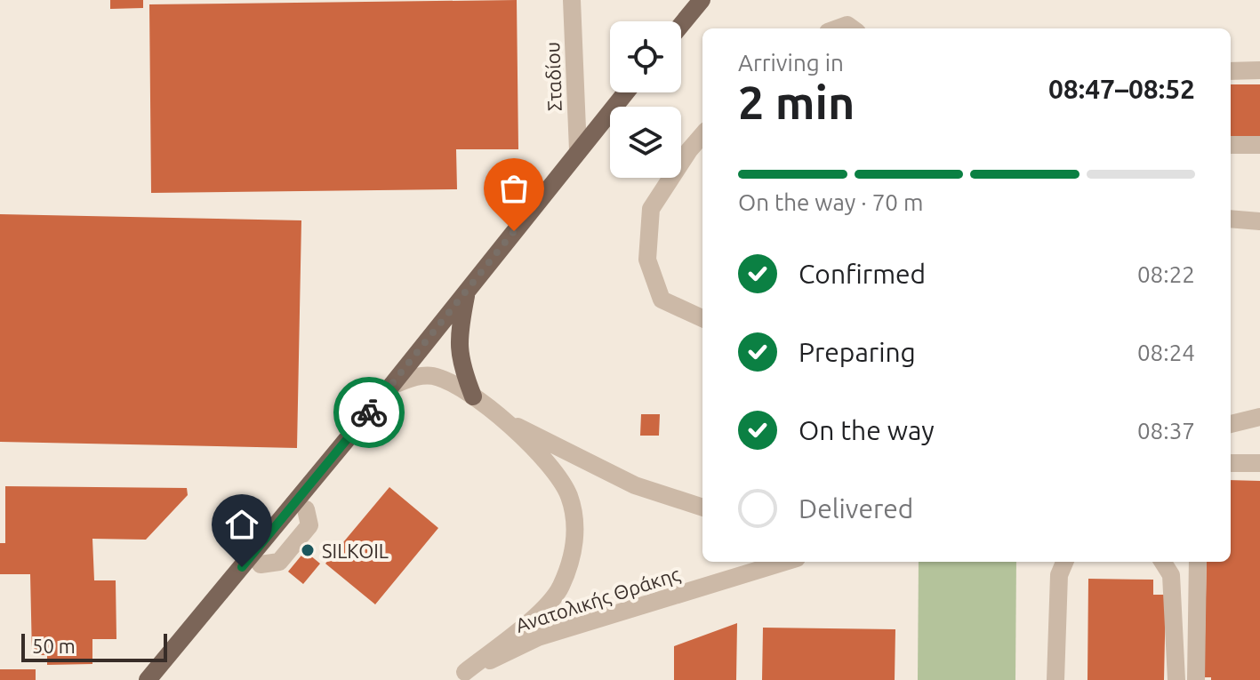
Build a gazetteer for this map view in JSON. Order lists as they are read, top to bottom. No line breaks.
{"streets":{"street":["Σταδίου","Ανατολικής Θράκης"]},"places":["SILKOIL"],"scale_bar":"50 m","page":{"heading":["2 min","Arriving in","08:47–08:52"],"bar":"On the way · 70 m","list":[["Confirmed","08:22"],["Preparing","08:24"],["On the way","08:37"],"Delivered"],"scale":"50 m"}}
